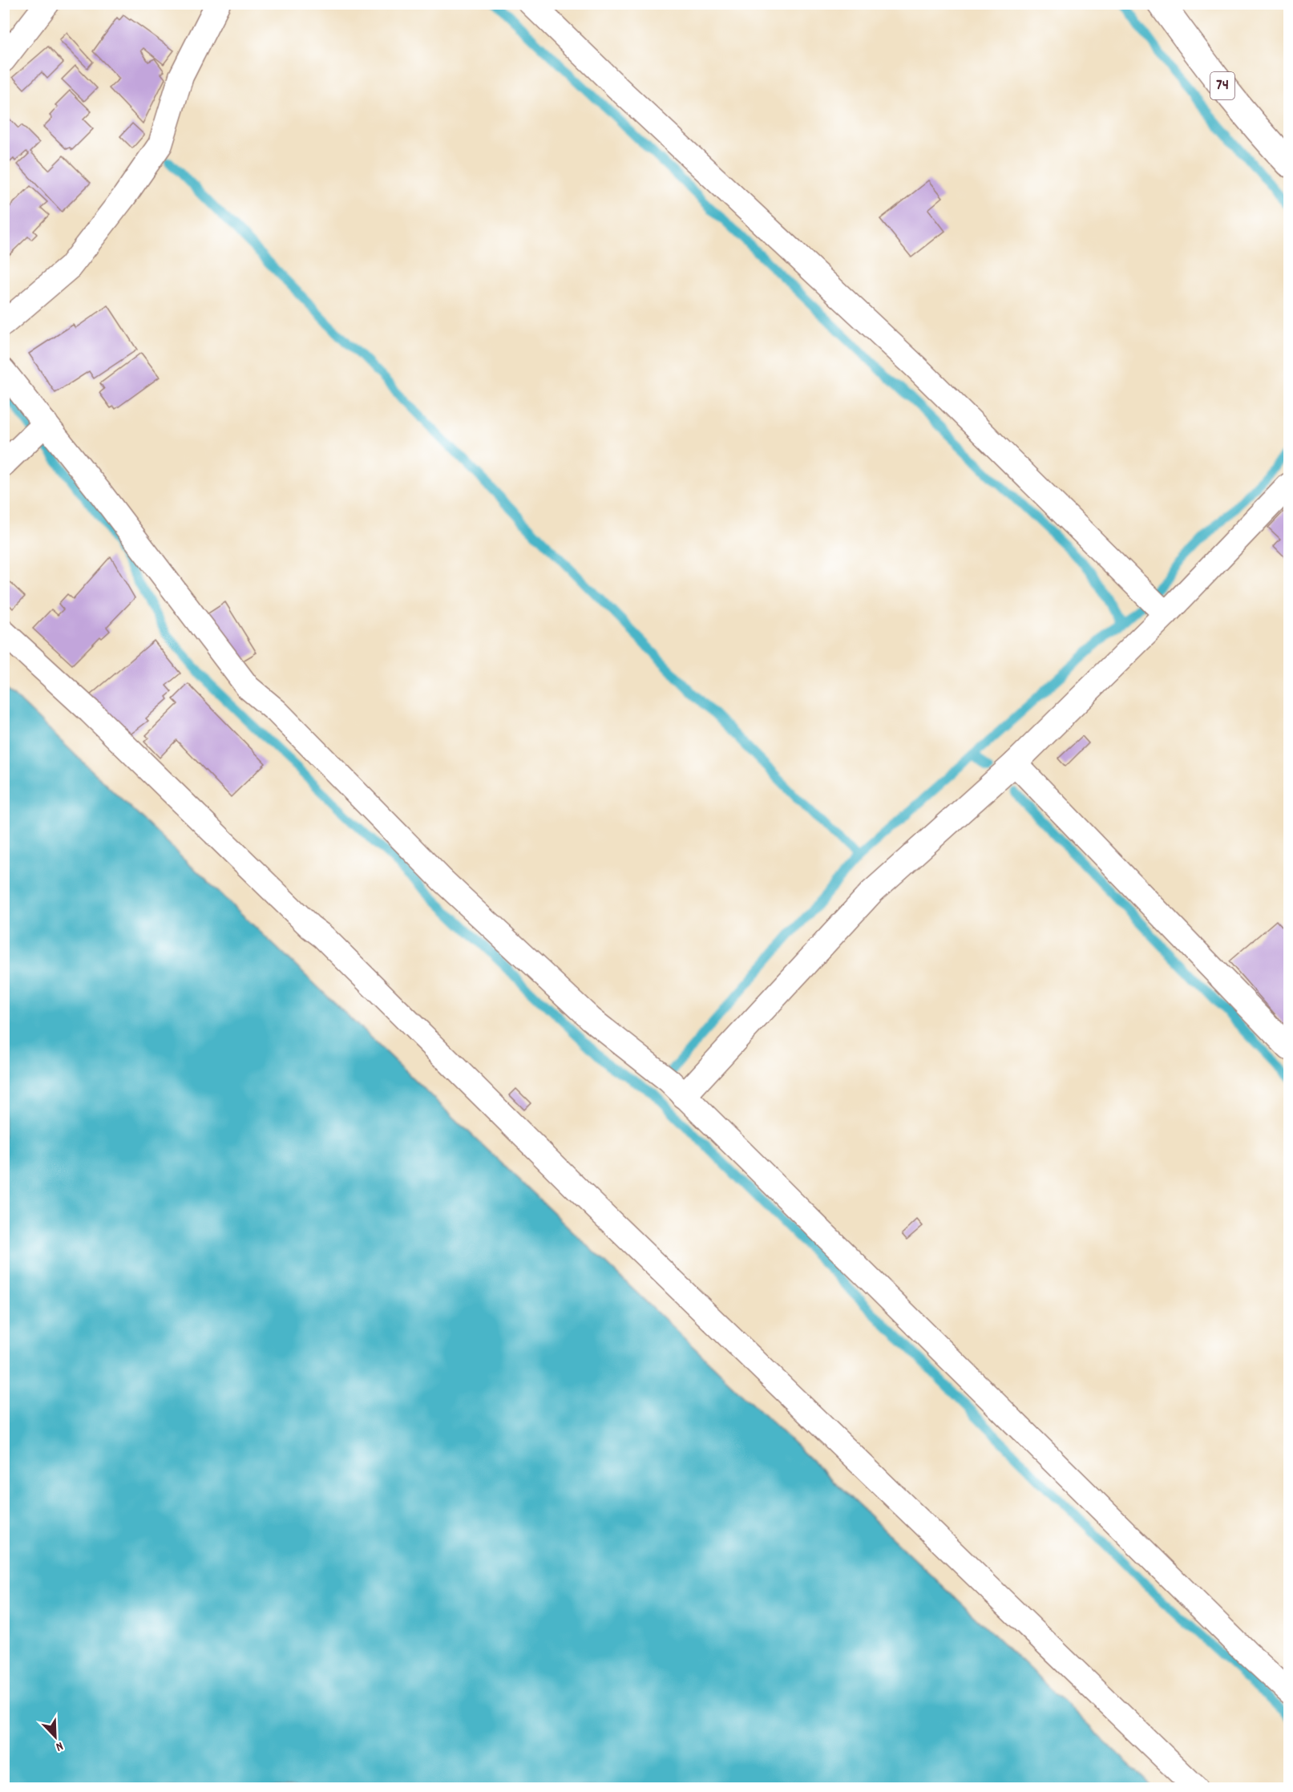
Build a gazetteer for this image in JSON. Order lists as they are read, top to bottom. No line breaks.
{"streets":{"main road":["74"]},"north":"bottom right"}
